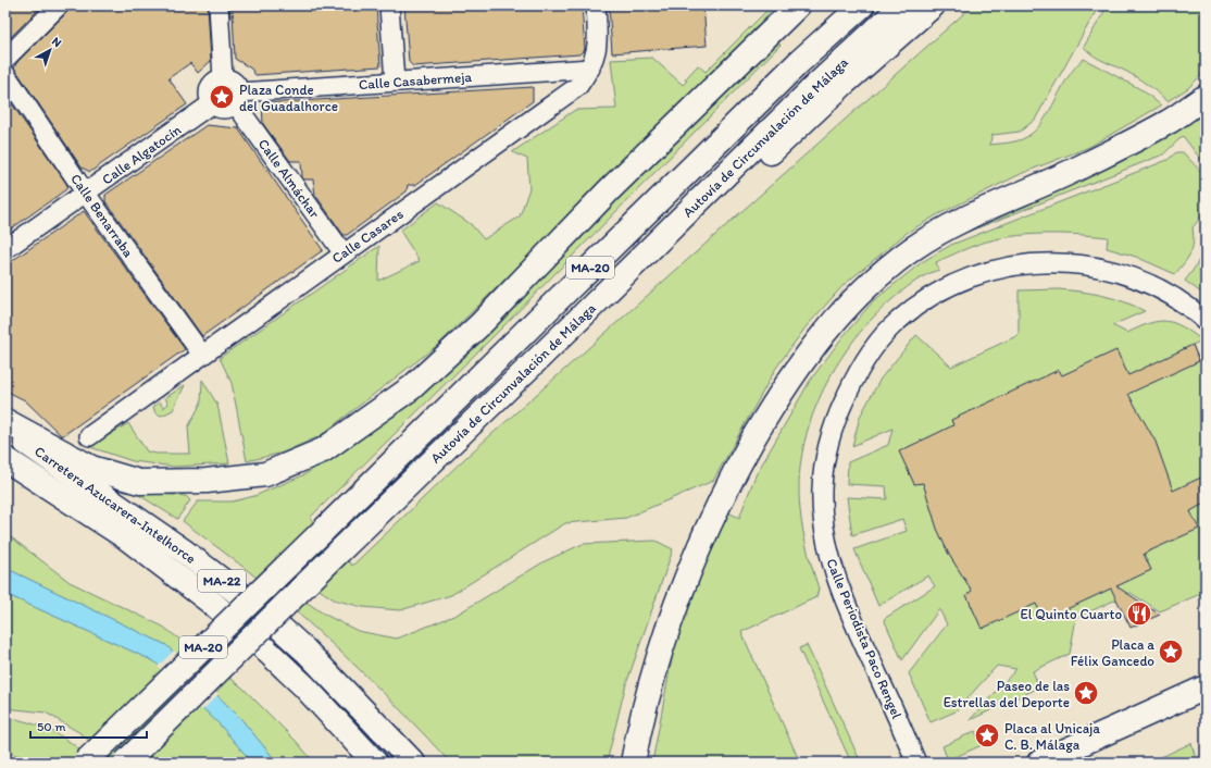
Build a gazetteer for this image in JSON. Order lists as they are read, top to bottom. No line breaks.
{"streets":{"main road":["Autovía de Circunvalación de Málaga","MA-20","Carretera Azucarera-Intelhorce","MA-22"],"street":["Calle Casabermeja","Calle Algatocín","Calle Almáchar","Calle Benarraba","Calle Casares","Calle Periodista Paco Rengel"]},"crossings":[["Calle Casabermeja","Calle Algatocín"],["Calle Casabermeja","Calle Almáchar"],["Calle Casabermeja","Calle Casares"],["Calle Algatocín","Calle Almáchar"],["Calle Algatocín","Calle Benarraba"],["Calle Almáchar","Calle Casares"],["Calle Benarraba","Calle Casares"]],"places":{"place":["Plaza Conde del Guadalhorce","Placa a Félix Gancedo","Paseo de las Estrellas del Deporte","Placa al Unicaja C. B. Málaga"],"restaurant":["El Quinto Cuarto"]},"scale_bar":"50 m","north":"top right"}
